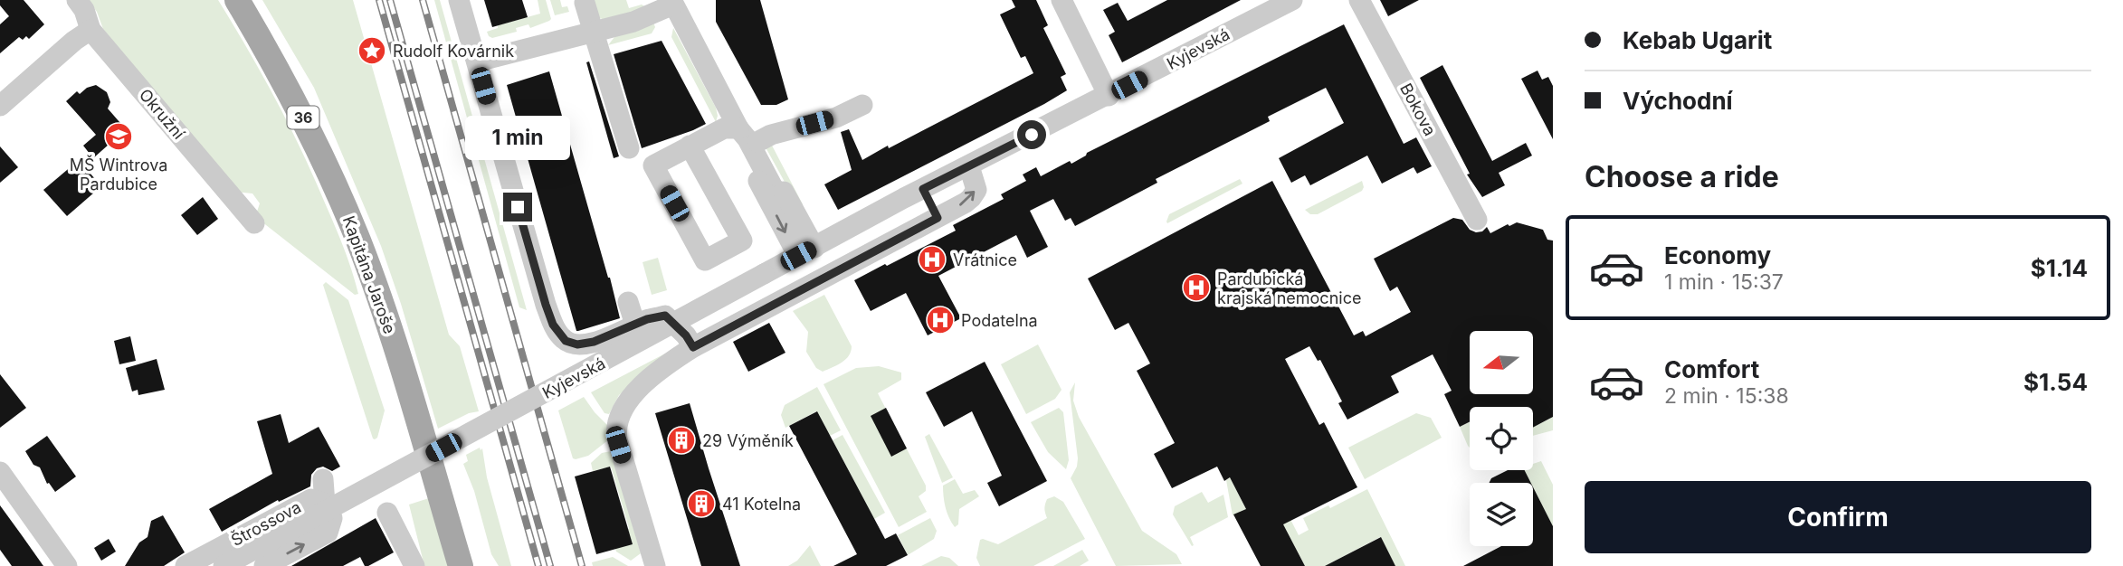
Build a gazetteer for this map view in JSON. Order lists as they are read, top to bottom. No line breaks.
{"streets":{"main road":["36","Kapitána Jaroše"],"street":["Kyjevská","Bokova","Okružní","Štrossova"]},"places":{"place":["Rudolf Kovárnik"],"school or university":["MŠ Wintrova Pardubice"],"hospital":["Vrátnice","Pardubická krajská nemocnice","Podatelna"],"building":["29 Výměník","41 Kotelna"]},"north":"left","page":{"banner":["Kebab Ugarit","Východní"],"bubble":"1 min","heading":"Choose a ride","list":[{"name":"Economy","note":"1 min · 15:37","value":"$1.14"},{"name":"Comfort","note":"2 min · 15:38","value":"$1.54"}],"buttons":"Confirm"}}
